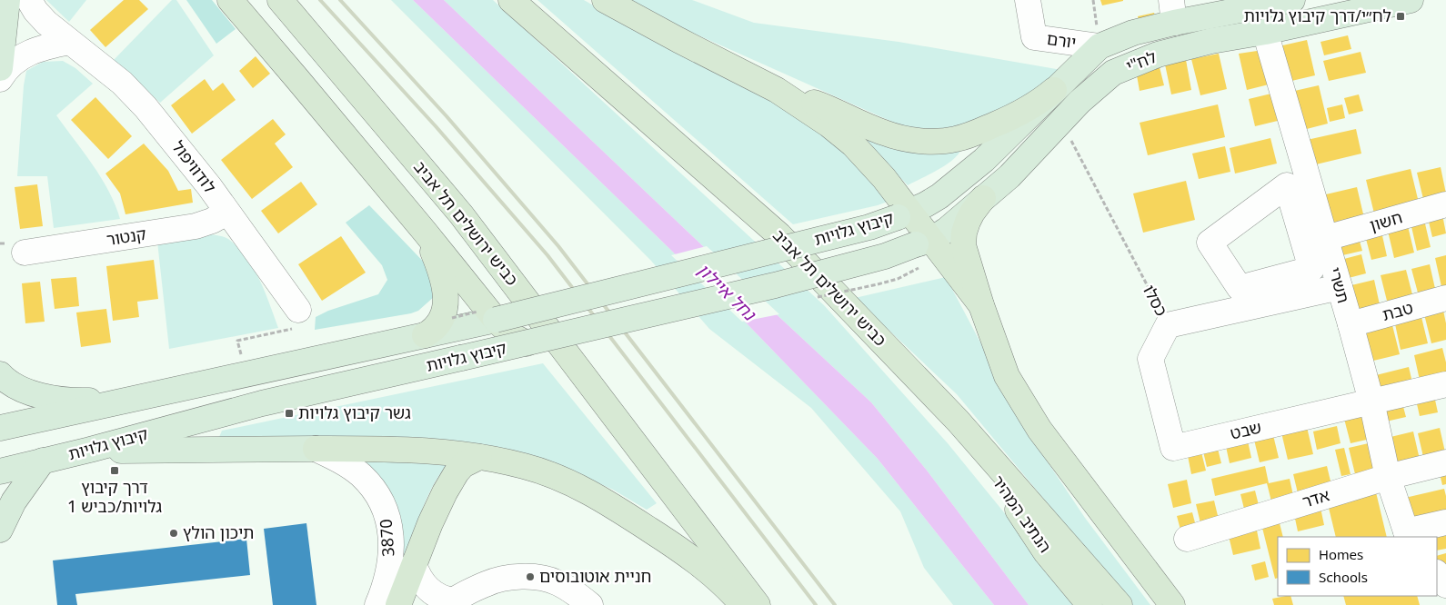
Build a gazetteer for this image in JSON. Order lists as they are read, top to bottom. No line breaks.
{"streets":{"highway":["כביש ירושלים תל אביב","הנתיב המהיר"],"main road":["לח\"י","קיבוץ גלויות"],"street":["יורם","לודוויפול","חשון","קנטור","תשרי","כסלו","טבת","שבט","אדר","3870"]},"crossings":[["יורם","לח\"י"],["לח\"י","קיבוץ גלויות"],["לח\"י","תשרי"],["לח\"י","כסלו"],["לודוויפול","קנטור"],["חשון","תשרי"],["כביש ירושלים תל אביב","הנתיב המהיר"],["תשרי","כסלו"],["תשרי","טבת"],["תשרי","שבט"],["תשרי","אדר"],["כסלו","שבט"]],"water":["נחל איילון"],"places":{"transit":["לח״י/דרך קיבוץ גלויות","גשר קיבוץ גלויות","דרך קיבוץ גלויות/כביש 1"],"other":["תיכון הולץ","חניית אוטובוסים"]},"legend":["Homes","Schools"]}
